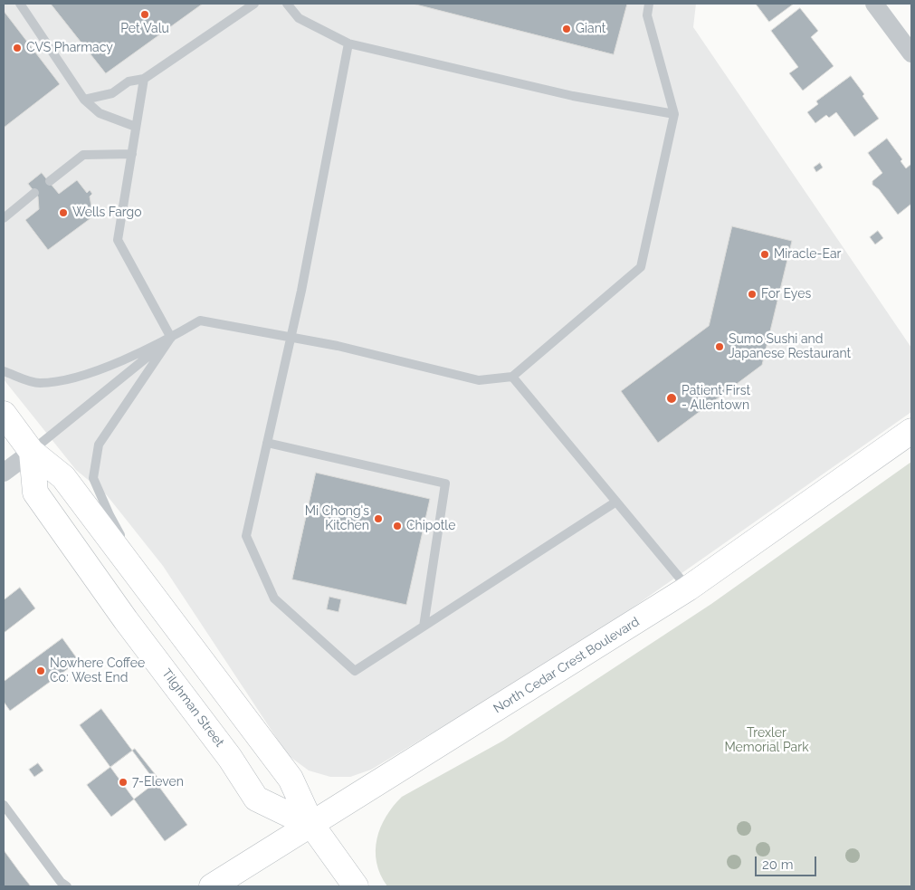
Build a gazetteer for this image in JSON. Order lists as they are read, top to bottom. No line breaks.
{"streets":{"main road":["North Cedar Crest Boulevard","Tilghman Street"]},"crossings":[["North Cedar Crest Boulevard","Tilghman Street"]],"parks":["Trexler Memorial Park"],"places":["Pet Valu","Giant","CVS Pharmacy","Wells Fargo","Miracle-Ear","For Eyes","Sumo Sushi and Japanese Restaurant","Patient First - Allentown","Mi Chong's Kitchen","Chipotle","Nowhere Coffee Co: West End","7-Eleven"],"scale_bar":"20 m"}
